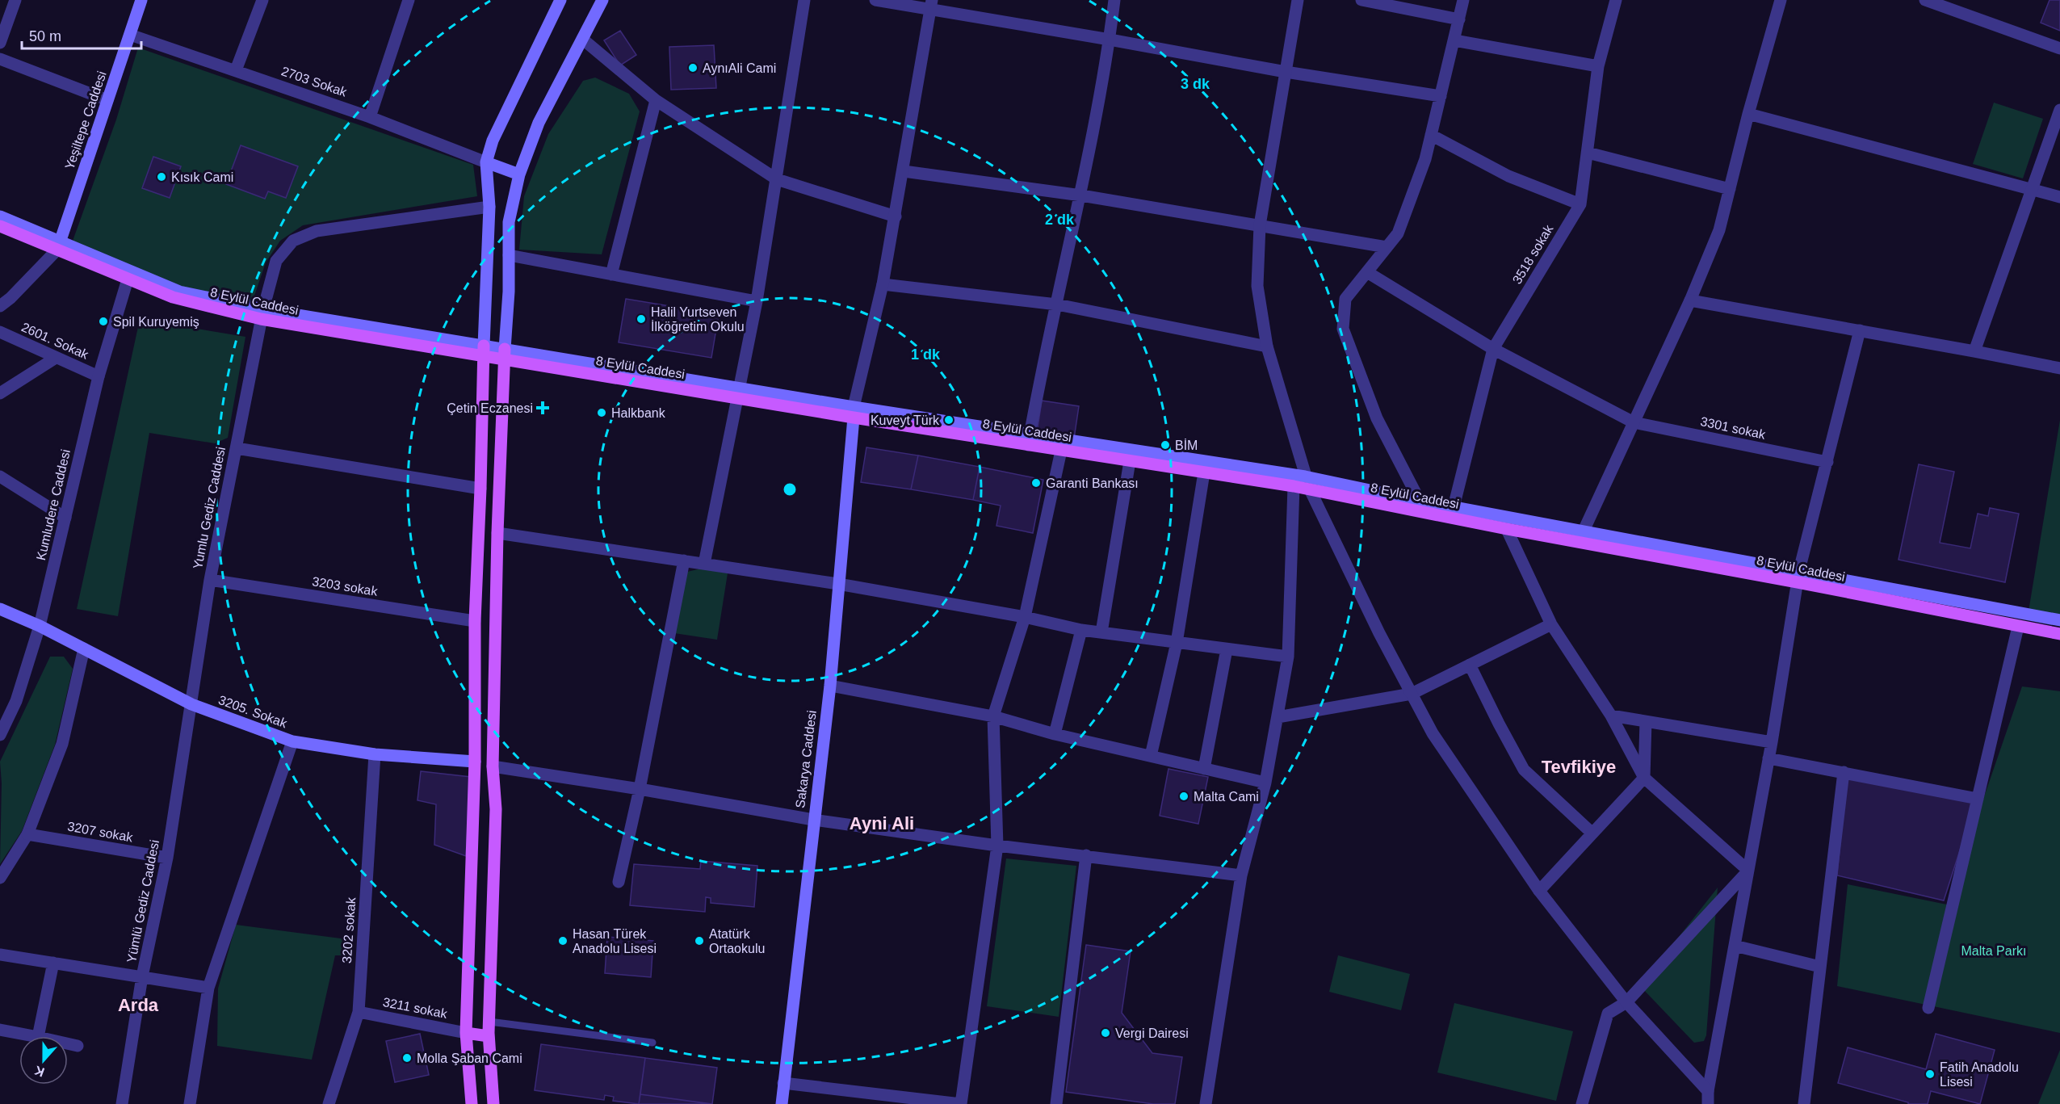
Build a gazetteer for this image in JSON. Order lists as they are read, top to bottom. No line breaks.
{"streets":{"main road":["Yeşiltepe Caddesi","8 Eylül Caddesi","3205. Sokak","Sakarya Caddesi"],"street":["2703 Sokak","3518 sokak","2601. Sokak","3301 sokak","Kumludere Caddesi","Yumlu Gediz Caddesi","3203 sokak","3207 sokak","Yümlü Gediz Caddesi","3202 sokak","3211 sokak"]},"crossings":[["2703 Sokak","Yeşiltepe Caddesi"],["Yeşiltepe Caddesi","8 Eylül Caddesi"],["3518 sokak","8 Eylül Caddesi"],["3518 sokak","3301 sokak"],["8 Eylül Caddesi","Kumludere Caddesi"],["8 Eylül Caddesi","Yumlu Gediz Caddesi"],["8 Eylül Caddesi","Sakarya Caddesi"],["2601. Sokak","Kumludere Caddesi"],["Kumludere Caddesi","3205. Sokak"],["Yumlu Gediz Caddesi","3203 sokak"],["Yumlu Gediz Caddesi","3205. Sokak"],["Yumlu Gediz Caddesi","Yümlü Gediz Caddesi"],["3205. Sokak","Yümlü Gediz Caddesi"],["3205. Sokak","3202 sokak"],["3207 sokak","Yümlü Gediz Caddesi"],["3202 sokak","3211 sokak"]],"districts":["Tevfikiye","Ayni Ali","Arda"],"parks":["Malta Parkı"],"places":{"other":["AynıAli Cami","Kısık Cami","Halil Yurtseven İlköğretim Okulu","Spil Kuruyemiş","Halkbank","Kuveyt Türk","BİM","Garanti Bankası","Malta Cami","Hasan Türek Anadolu Lisesi","Atatürk Ortaokulu","Vergi Dairesi","Molla Şaban Cami","Fatih Anadolu Lisesi"],"health":["Çetin Eczanesi"]},"scale_bar":"50 m","north":"bottom","rings":["3 dk","2 dk","1 dk"]}
